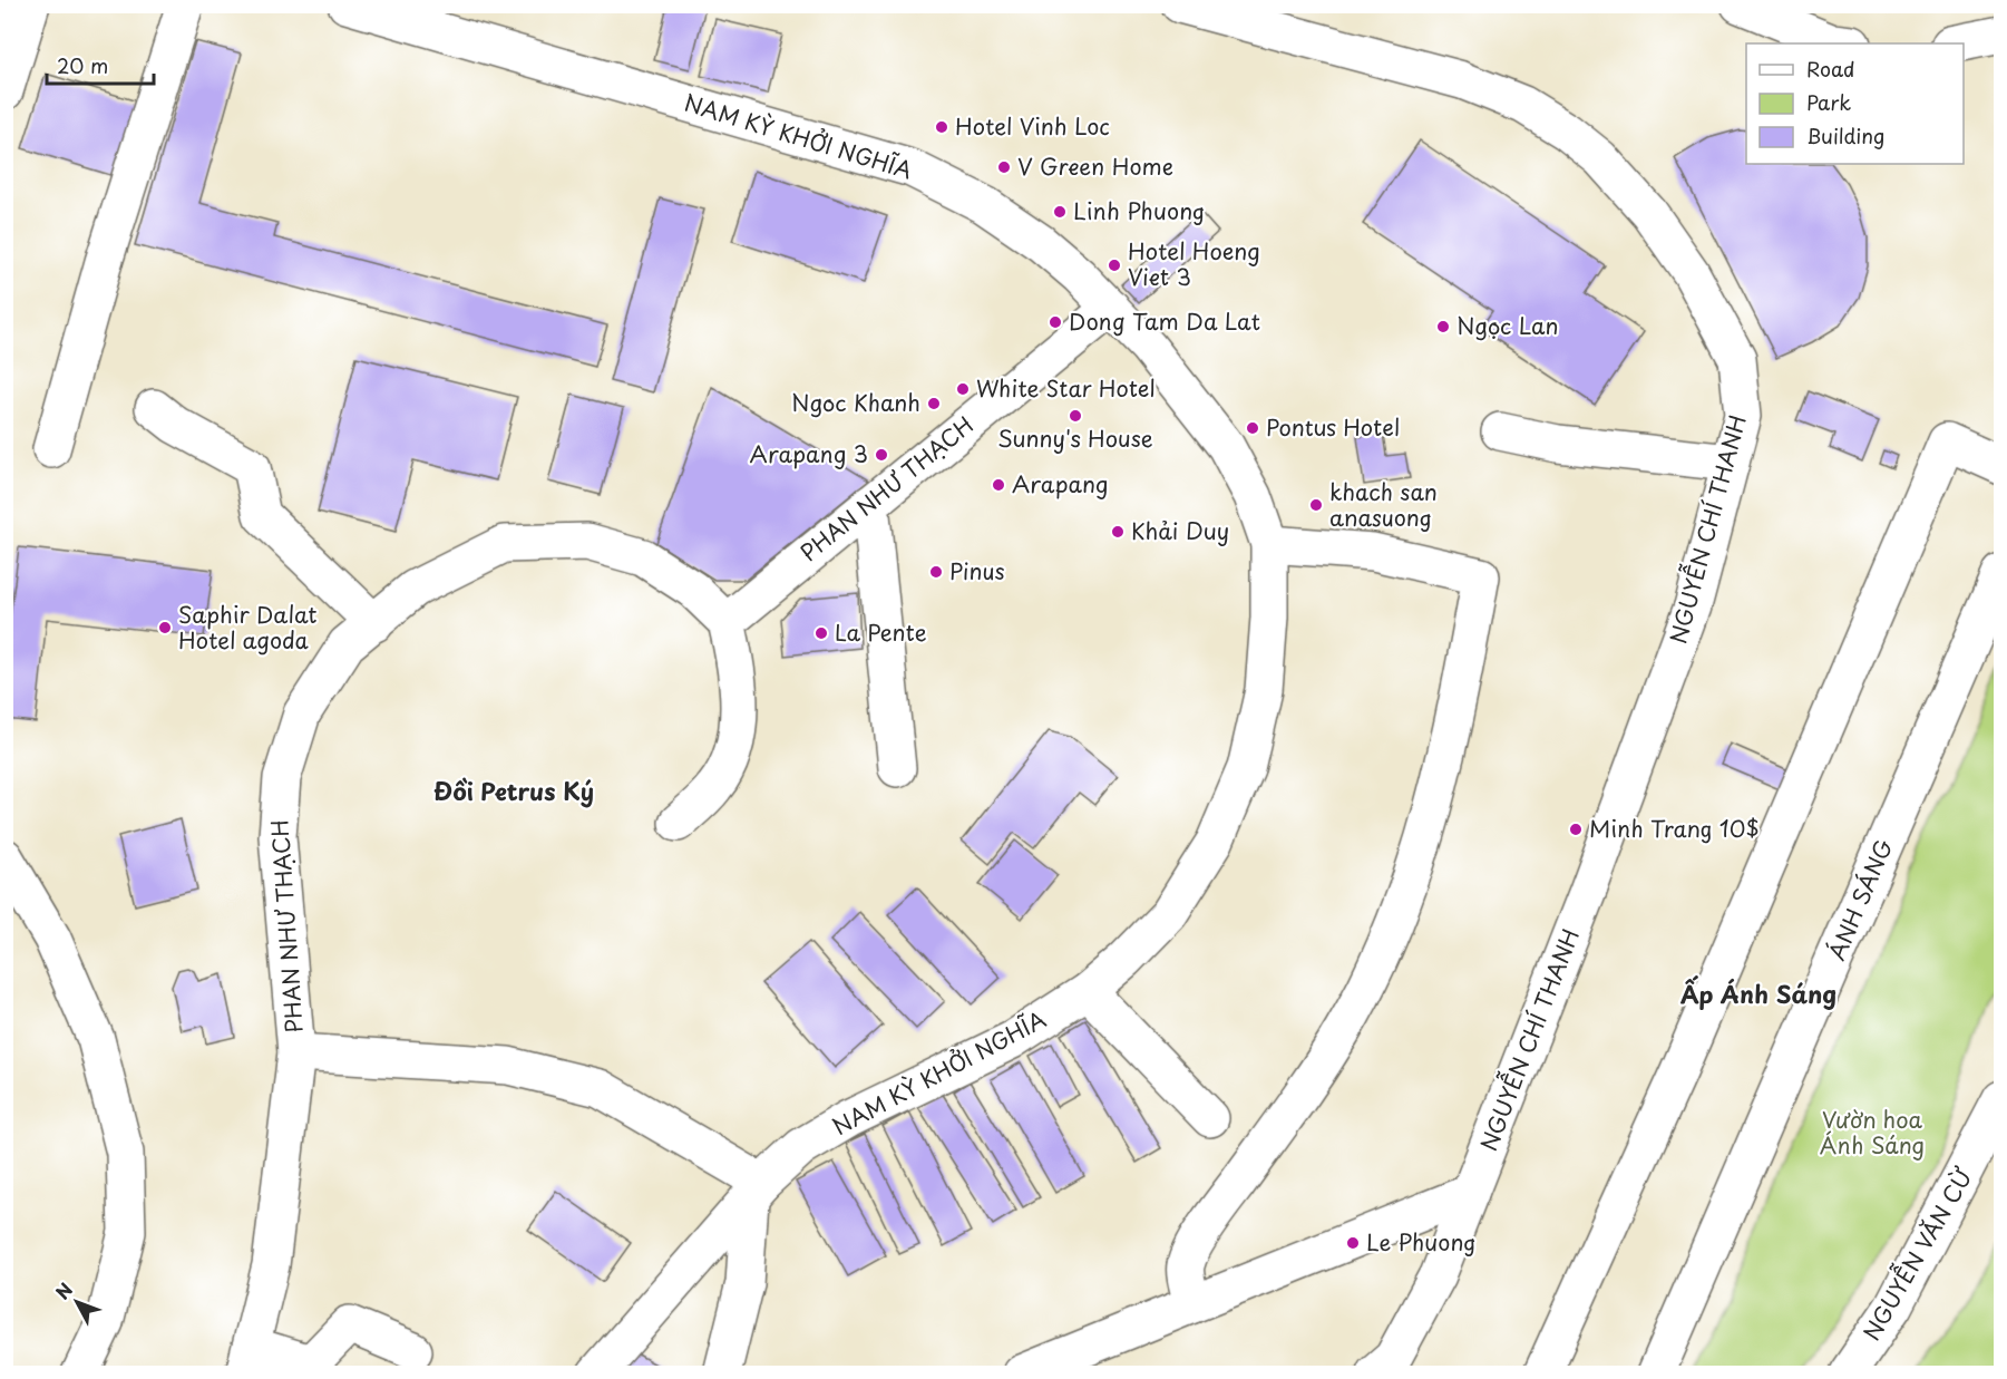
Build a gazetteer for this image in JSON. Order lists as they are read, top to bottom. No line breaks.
{"streets":{"street":["NAM KỲ KHỞI NGHĨA","PHAN NHƯ THẠCH","NGUYỄN CHÍ THANH","ÁNH SÁNG","NGUYỄN VĂN CỪ"]},"crossings":[["NAM KỲ KHỞI NGHĨA","PHAN NHƯ THẠCH"]],"districts":["Đồi Petrus Ký","Ấp Ánh Sáng"],"parks":["Vườn hoa Ánh Sáng"],"places":["Hotel Vinh Loc","V Green Home","Linh Phuong","Hotel Hoeng Viet 3","Dong Tam Da Lat","Ngọc Lan","White Star Hotel","Ngoc Khanh","Sunny's House","Pontus Hotel","Arapang 3","Arapang","khach san anasuong","Khải Duy","Pinus","Saphir Dalat Hotel agoda","La Pente","Minh Trang 10$","Le Phuong"],"legend":["Road","Park","Building"],"scale_bar":"20 m","north":"top left"}
